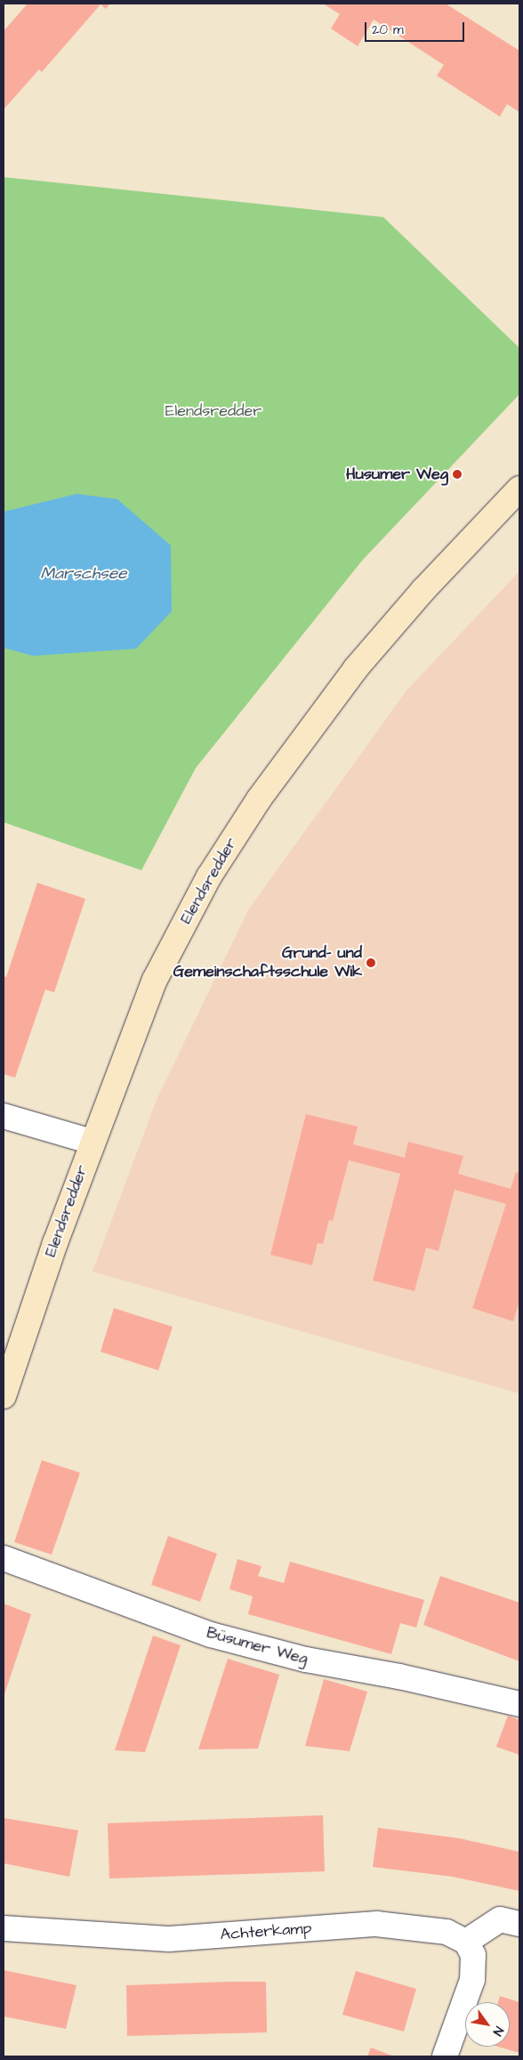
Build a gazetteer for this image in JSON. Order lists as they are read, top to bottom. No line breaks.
{"streets":{"main road":["Elendsredder"],"street":["Büsumer Weg","Achterkamp"]},"water":["Marschsee"],"parks":["Elendsredder"],"places":["Husumer Weg","Grund- und Gemeinschaftsschule Wik"],"scale_bar":"20 m","north":"bottom right"}
